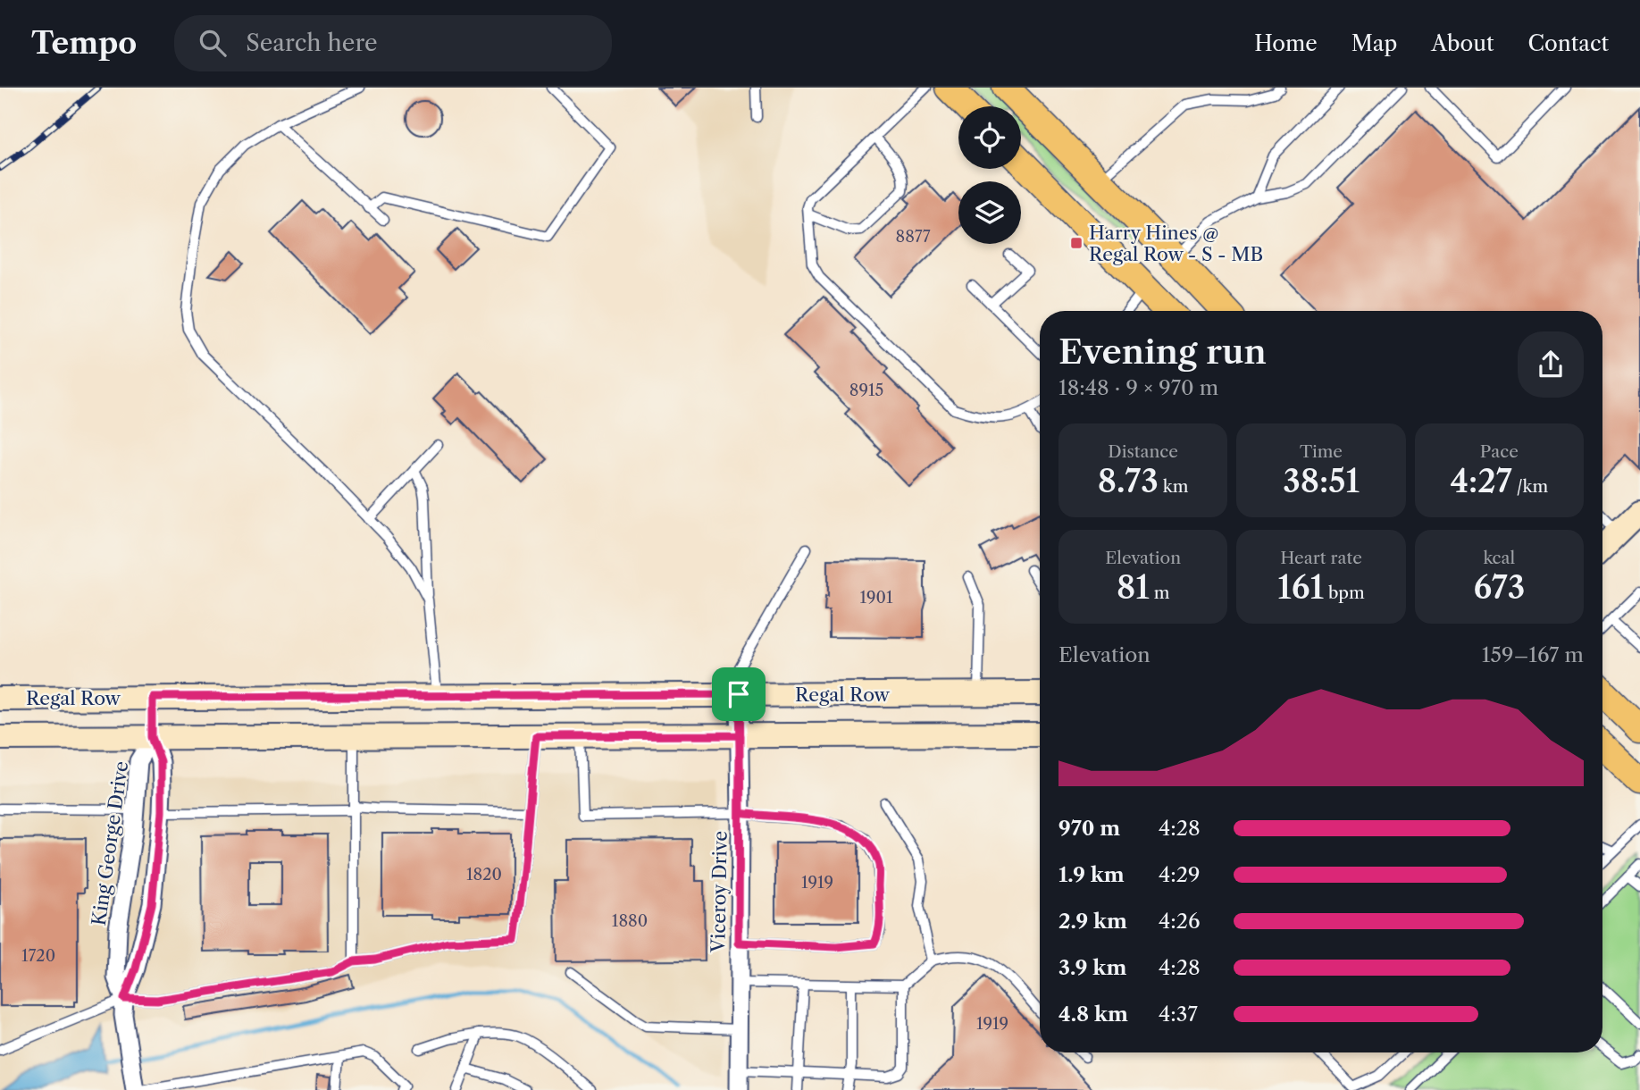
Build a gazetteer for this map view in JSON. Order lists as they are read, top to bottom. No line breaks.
{"streets":{"main road":["Regal Row"],"street":["King George Drive","Viceroy Drive"]},"crossings":[["Regal Row","Viceroy Drive"]],"places":{"transit":["Harry Hines @ Regal Row - S - MB"]},"house_numbers":["8877","8915","1901","1820","1919","1880","1720","1919"],"page":{"header":"Tempo","search":"Search here","nav":["Home","Map","About","Contact"],"heading":["Evening run","18:48 · 9 × 970 m"],"stats":[["Distance","8.73 km"],["Time","38:51"],["Pace","4:27 /km"],["Elevation","81 m"],["Heart rate","161 bpm"],["kcal","673"]],"chart":["Elevation","159–167 m"],"list":[{"name":"970 m","note":"4:28"},{"name":"1.9 km","note":"4:29"},{"name":"2.9 km","note":"4:26"},{"name":"3.9 km","note":"4:28"},{"name":"4.8 km","note":"4:37"}]}}
